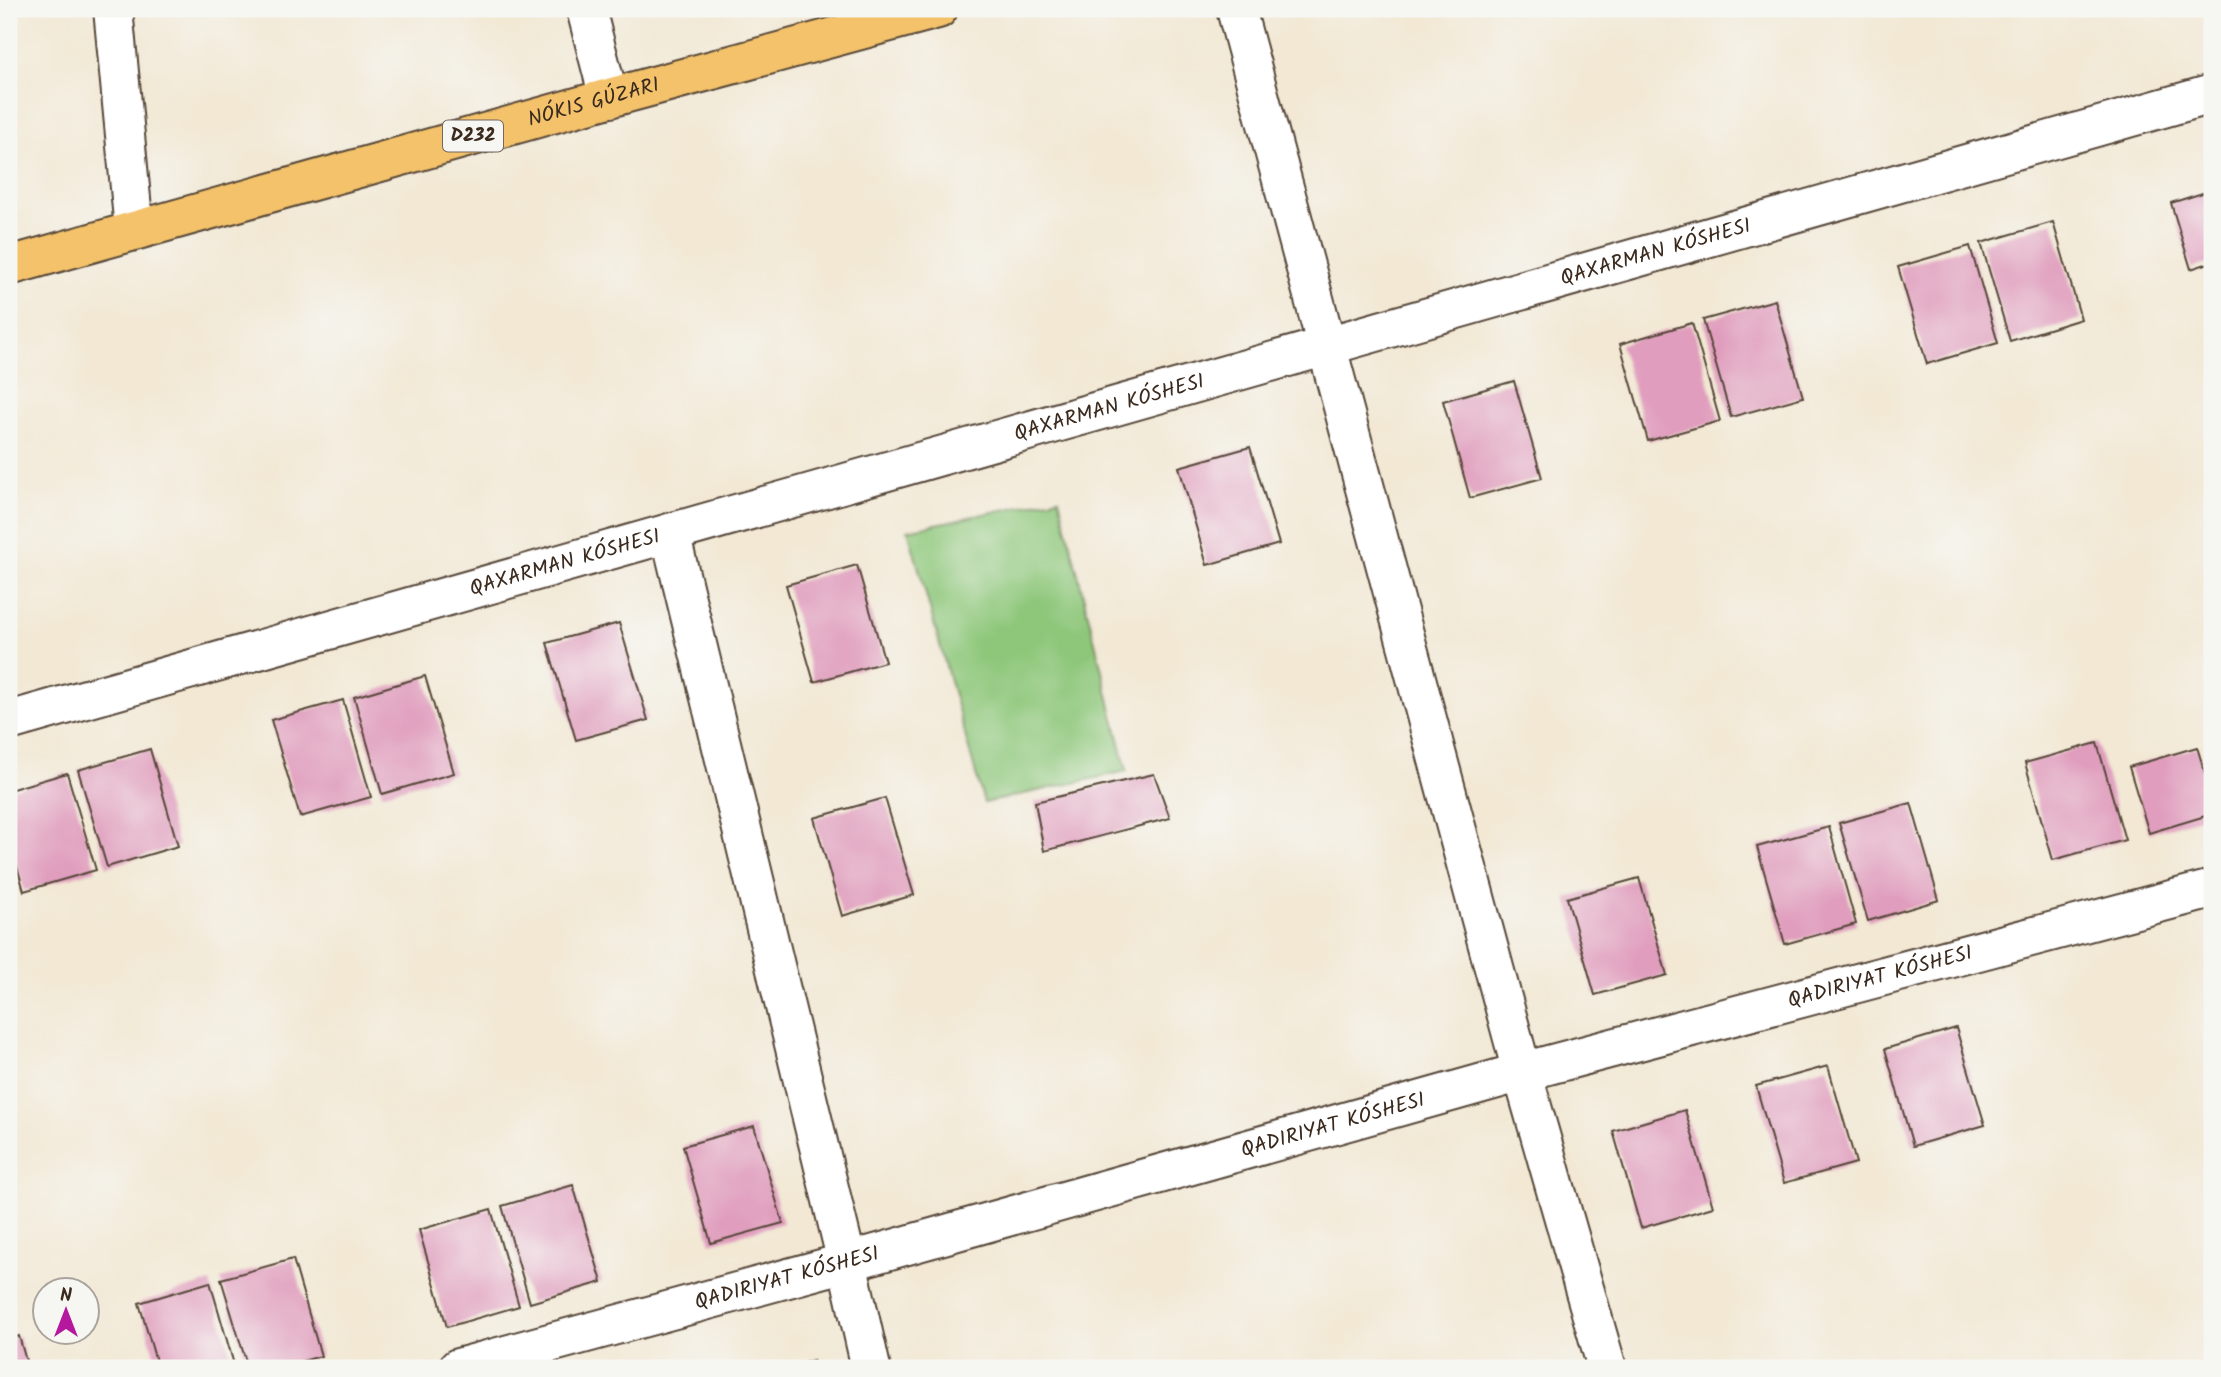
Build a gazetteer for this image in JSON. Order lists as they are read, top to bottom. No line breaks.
{"streets":{"main road":["D232"],"street":["QAXARMAN KÓSHESI","QADIRIYAT KÓSHESI"]},"north":"top"}
